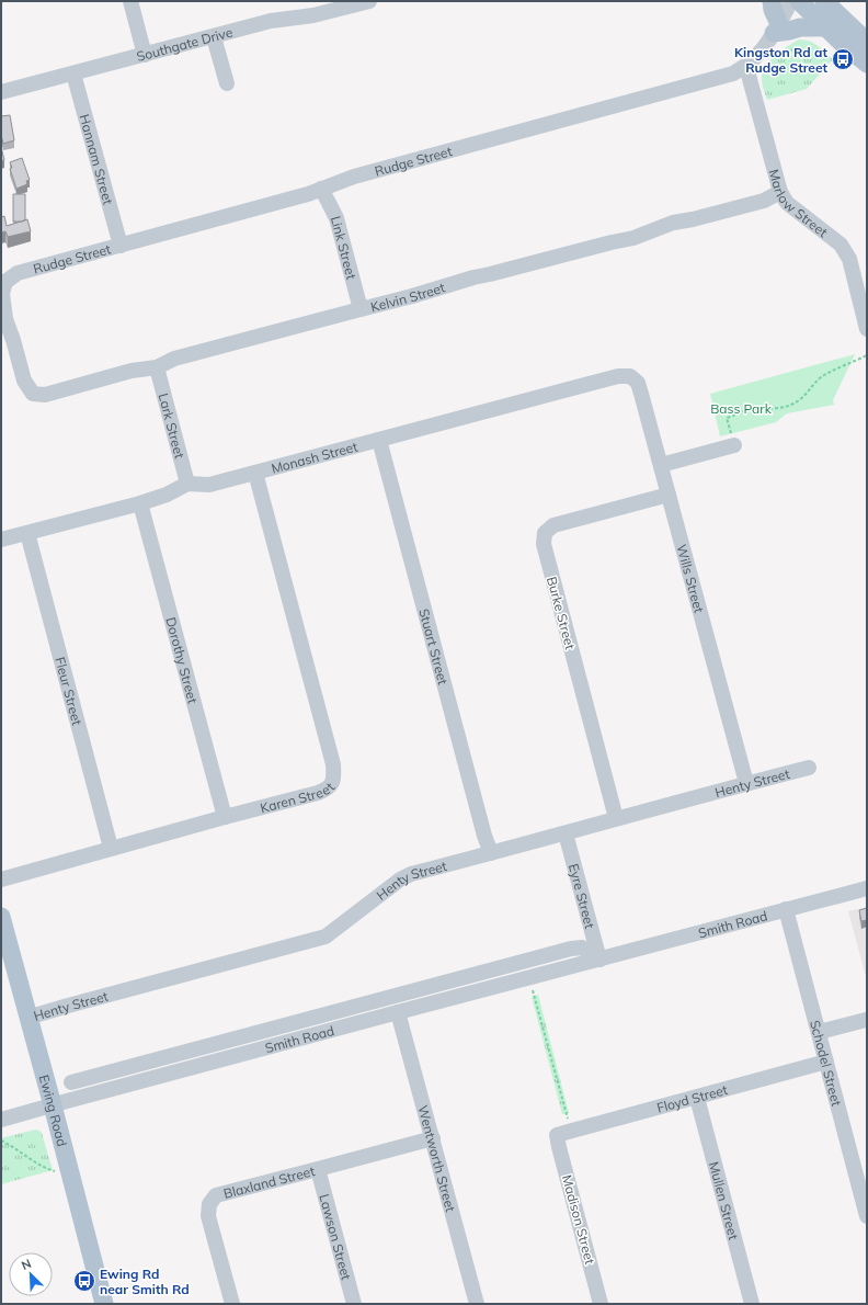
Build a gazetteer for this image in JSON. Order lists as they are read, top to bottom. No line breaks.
{"streets":{"main road":["Ewing Road"],"street":["Southgate Drive","Hannam Street","Rudge Street","Marlow Street","Link Street","Kelvin Street","Lark Street","Monash Street","Wills Street","Burke Street","Stuart Street","Dorothy Street","Fleur Street","Henty Street","Karen Street","Eyre Street","Smith Road","Schodel Street","Floyd Street","Wentworth Street","Blaxland Street","Mullen Street","Madison Street","Lawson Street"]},"crossings":[["Southgate Drive","Hannam Street"],["Hannam Street","Rudge Street"],["Rudge Street","Marlow Street"],["Rudge Street","Link Street"],["Rudge Street","Kelvin Street"],["Marlow Street","Kelvin Street"],["Link Street","Kelvin Street"],["Kelvin Street","Lark Street"],["Lark Street","Monash Street"],["Monash Street","Wills Street"],["Monash Street","Stuart Street"],["Monash Street","Karen Street"],["Wills Street","Burke Street"],["Wills Street","Henty Street"],["Burke Street","Henty Street"],["Stuart Street","Henty Street"],["Dorothy Street","Karen Street"],["Fleur Street","Karen Street"],["Henty Street","Eyre Street"],["Henty Street","Ewing Road"],["Eyre Street","Smith Road"],["Smith Road","Schodel Street"],["Smith Road","Ewing Road"],["Smith Road","Wentworth Street"],["Schodel Street","Floyd Street"],["Floyd Street","Mullen Street"],["Floyd Street","Madison Street"],["Wentworth Street","Blaxland Street"],["Blaxland Street","Lawson Street"]],"parks":["Bass Park"],"places":{"bus stop":["Kingston Rd at Rudge Street","Ewing Rd near Smith Rd"]},"north":"top left"}
